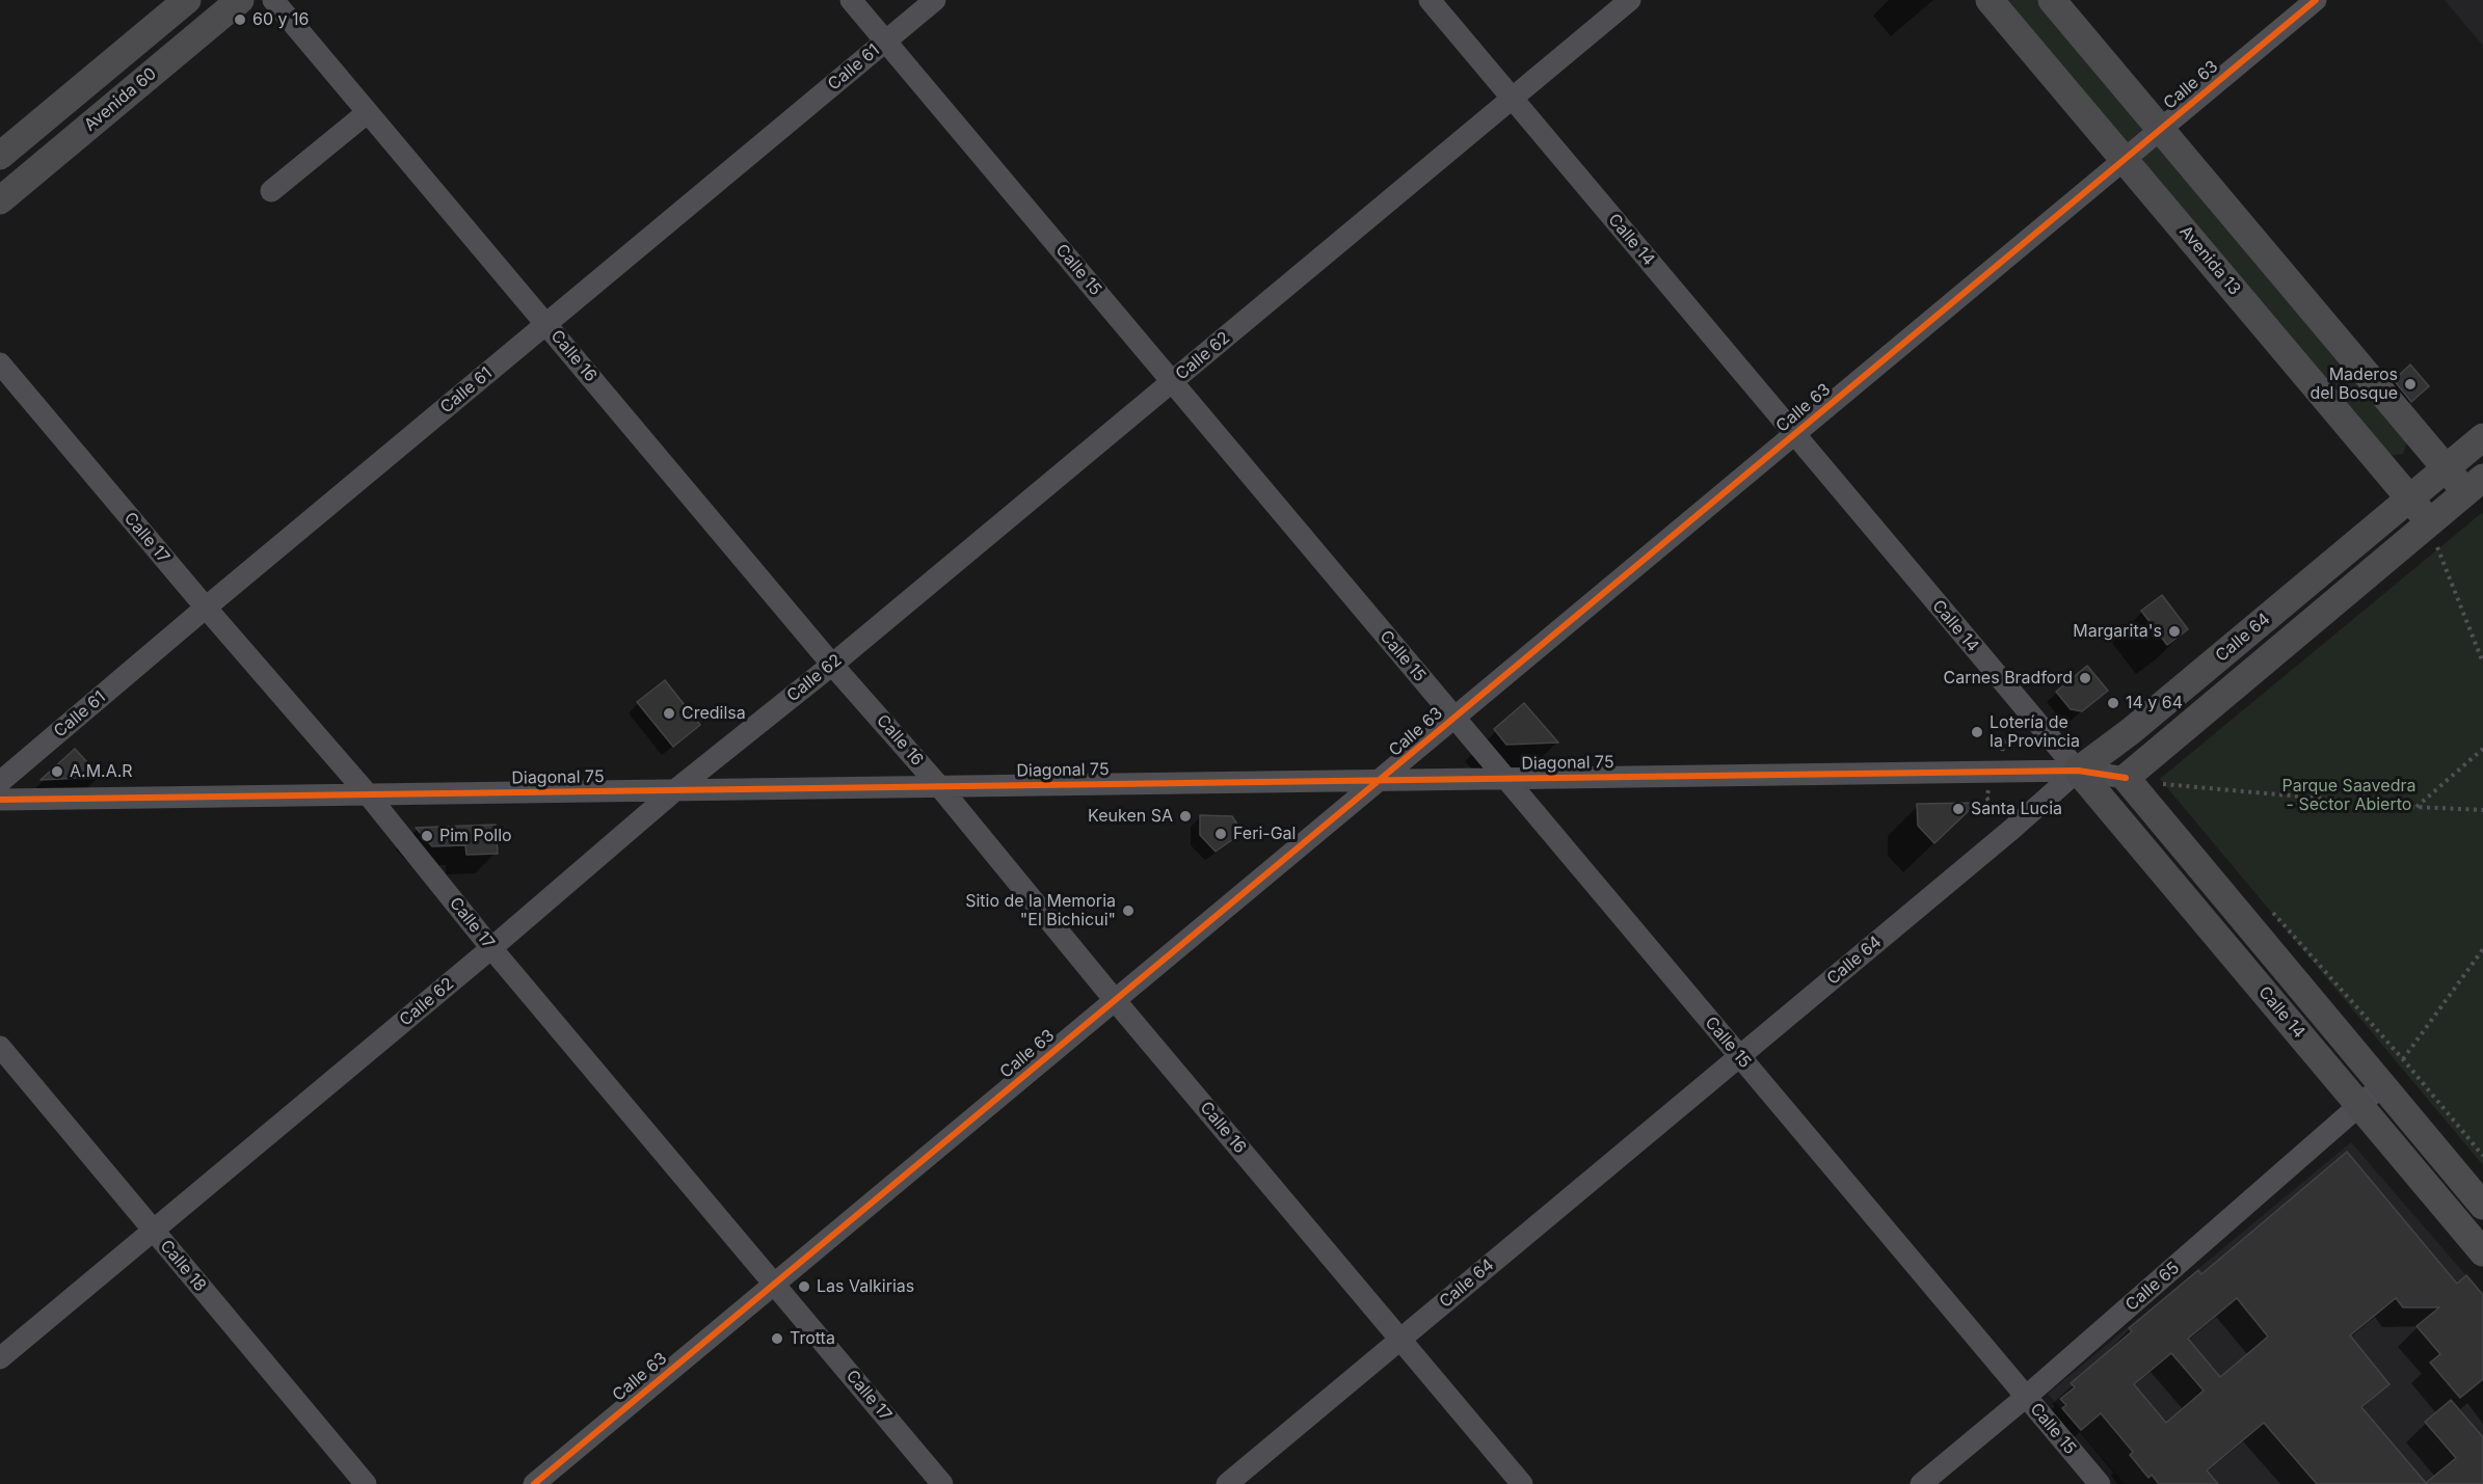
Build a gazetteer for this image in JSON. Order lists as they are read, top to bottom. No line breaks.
{"streets":{"main road":["Avenida 60","Calle 14","Avenida 13","Calle 64"],"street":["Calle 61","Calle 63","Calle 15","Calle 16","Calle 62","Calle 17","Diagonal 75","Calle 18","Calle 65"]},"crossings":[["Calle 61","Calle 15"],["Calle 61","Calle 16"],["Calle 61","Calle 17"],["Calle 63","Calle 14"],["Calle 63","Avenida 13"],["Calle 63","Calle 15"],["Calle 63","Calle 16"],["Calle 63","Calle 17"],["Calle 63","Diagonal 75"],["Calle 14","Calle 62"],["Calle 14","Calle 64"],["Calle 14","Diagonal 75"],["Calle 14","Calle 65"],["Avenida 13","Calle 64"],["Calle 15","Calle 62"],["Calle 15","Calle 64"],["Calle 15","Diagonal 75"],["Calle 15","Calle 65"],["Calle 16","Calle 62"],["Calle 16","Calle 64"],["Calle 16","Diagonal 75"],["Calle 62","Calle 17"],["Calle 62","Diagonal 75"],["Calle 62","Calle 18"],["Calle 17","Diagonal 75"],["Calle 64","Diagonal 75"]],"parks":["Parque Saavedra - Sector Abierto"],"places":["60 y 16","Maderos del Bosque","Margarita's","Carnes Bradford","14 y 64","Credilsa","Lotería de la Provincia","A.M.A.R","Santa Lucia","Keuken SA","Feri-Gal","Pim Pollo","Sitio de la Memoria \"El Bichicui\"","Las Valkirias","Trotta"]}
